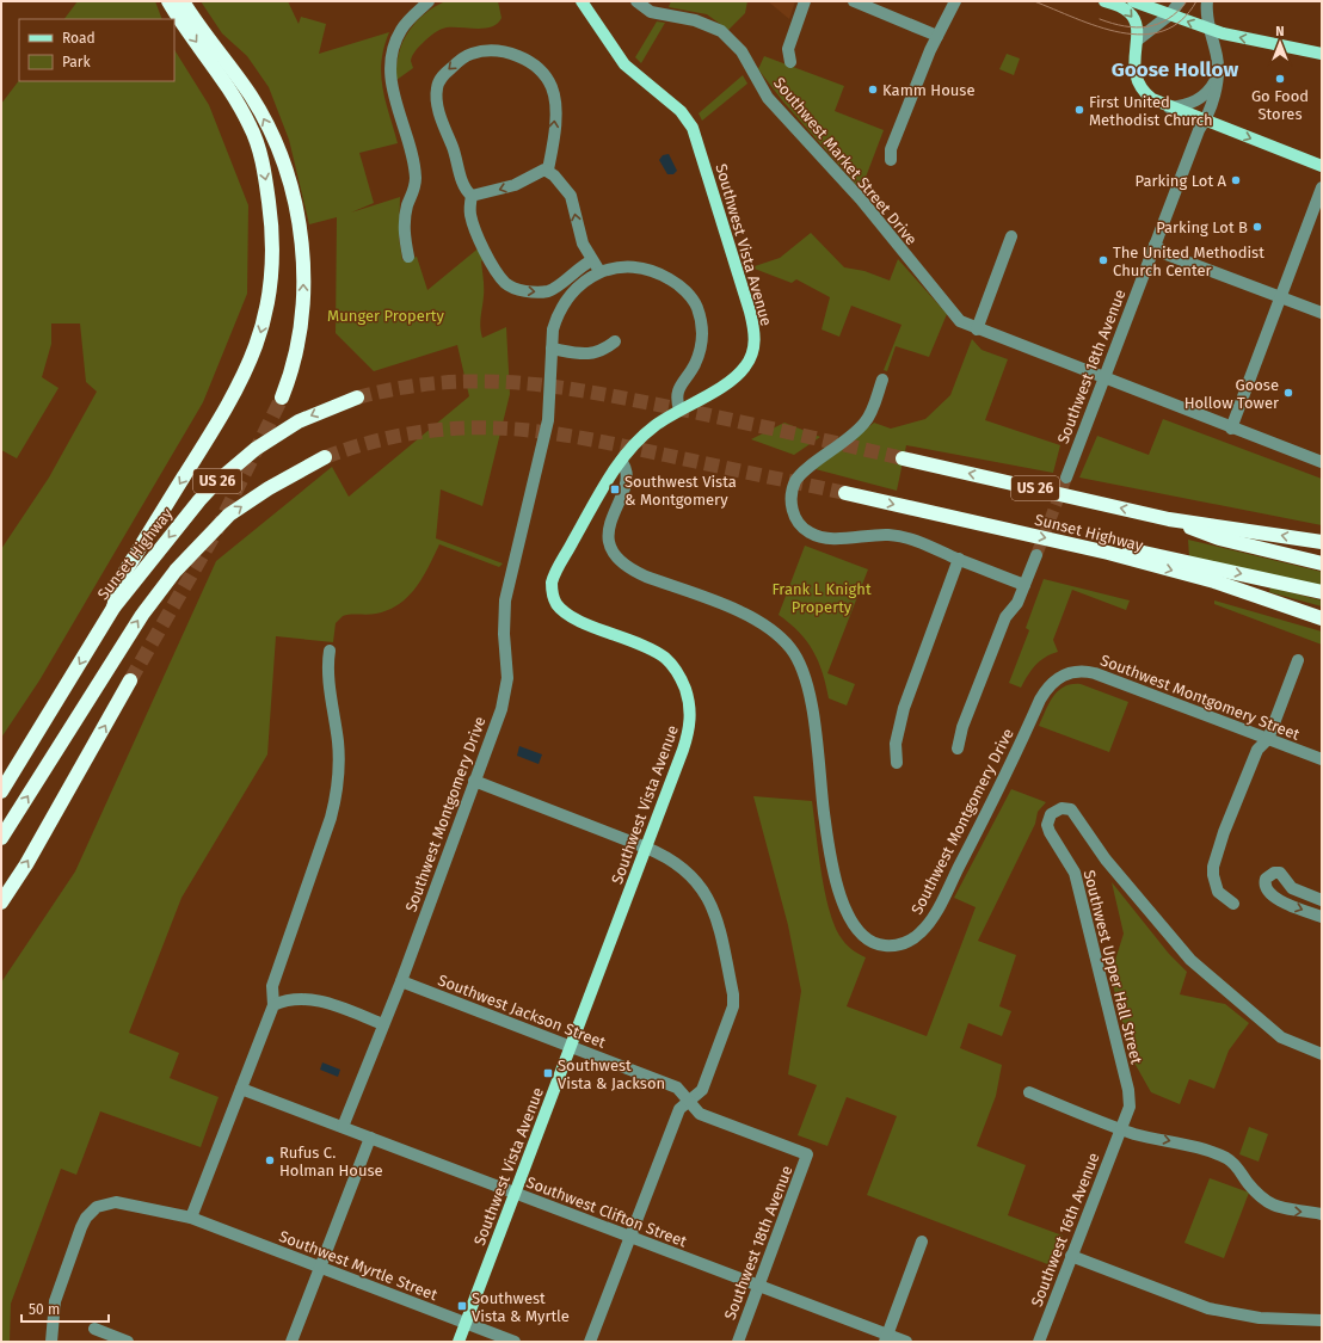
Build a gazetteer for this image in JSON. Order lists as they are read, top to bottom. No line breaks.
{"streets":{"highway":["US 26","Sunset Highway"],"main road":["Southwest Vista Avenue"],"street":["Southwest Market Street Drive","Southwest 18th Avenue","Southwest Montgomery Street","Southwest Montgomery Drive","Southwest Upper Hall Street","Southwest Jackson Street","Southwest Clifton Street","Southwest 16th Avenue","Southwest Myrtle Street"]},"crossings":[["Southwest Market Street Drive","Southwest 18th Avenue"],["Southwest Vista Avenue","Southwest Montgomery Drive"],["Southwest Vista Avenue","Southwest Jackson Street"],["Southwest Vista Avenue","Southwest Clifton Street"],["Southwest Vista Avenue","Southwest Myrtle Street"],["Southwest 18th Avenue","Southwest Jackson Street"],["Southwest 18th Avenue","Southwest Clifton Street"],["US 26","Sunset Highway"],["Southwest Montgomery Street","Southwest Montgomery Drive"],["Southwest Montgomery Drive","Southwest Jackson Street"],["Southwest Montgomery Drive","Southwest Clifton Street"],["Southwest Upper Hall Street","Southwest 16th Avenue"]],"districts":["Goose Hollow"],"parks":["Munger Property","Frank L Knight Property"],"places":{"other":["Go Food Stores","Kamm House","First United Methodist Church","Parking Lot A","Parking Lot B","The United Methodist Church Center","Goose Hollow Tower","Rufus C. Holman House"],"transit":["Southwest Vista & Montgomery","Southwest Vista & Jackson","Southwest Vista & Myrtle"]},"legend":["Road","Park"],"scale_bar":"50 m","north":"top"}
